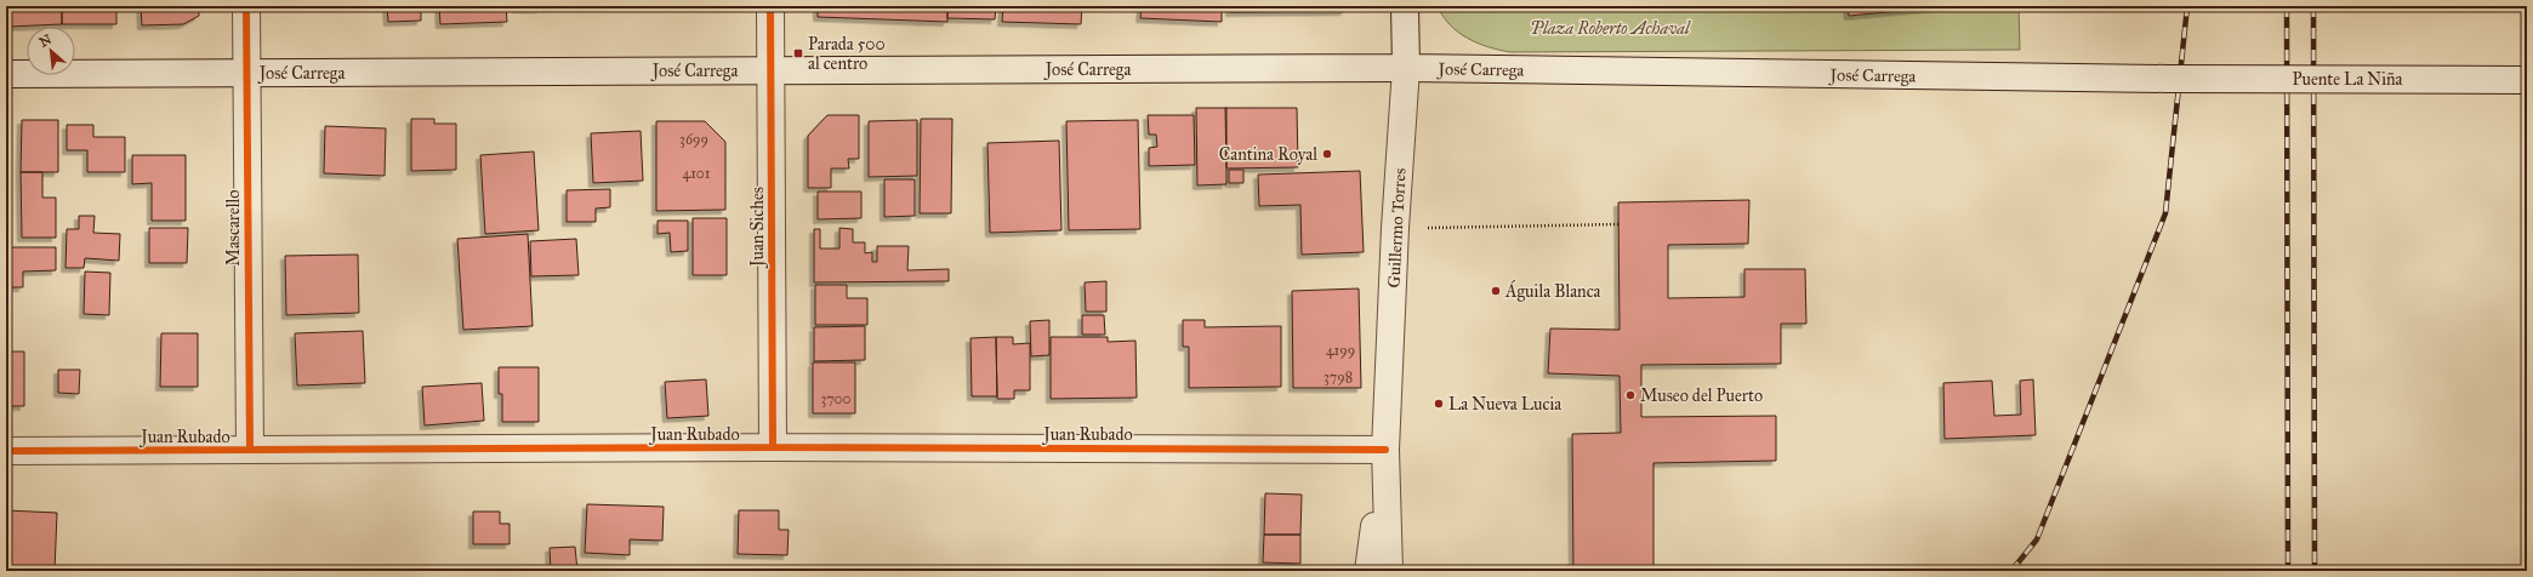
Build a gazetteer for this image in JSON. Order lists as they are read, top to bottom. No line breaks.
{"streets":{"street":["José Carrega","Puente La Niña","Juan Siches","Mascarello","Guillermo Torres","Juan Rubado"]},"crossings":[["José Carrega","Puente La Niña"],["José Carrega","Juan Siches"],["José Carrega","Mascarello"],["José Carrega","Guillermo Torres"],["Juan Siches","Juan Rubado"],["Mascarello","Juan Rubado"],["Guillermo Torres","Juan Rubado"]],"parks":["Plaza Roberto Achaval"],"places":{"transit":["Parada 500 al centro"],"other":["Cantina Royal","Águila Blanca","Museo del Puerto","La Nueva Lucia"]},"house_numbers":["3699","4101","4199","3798","3700"],"north":"top left"}
